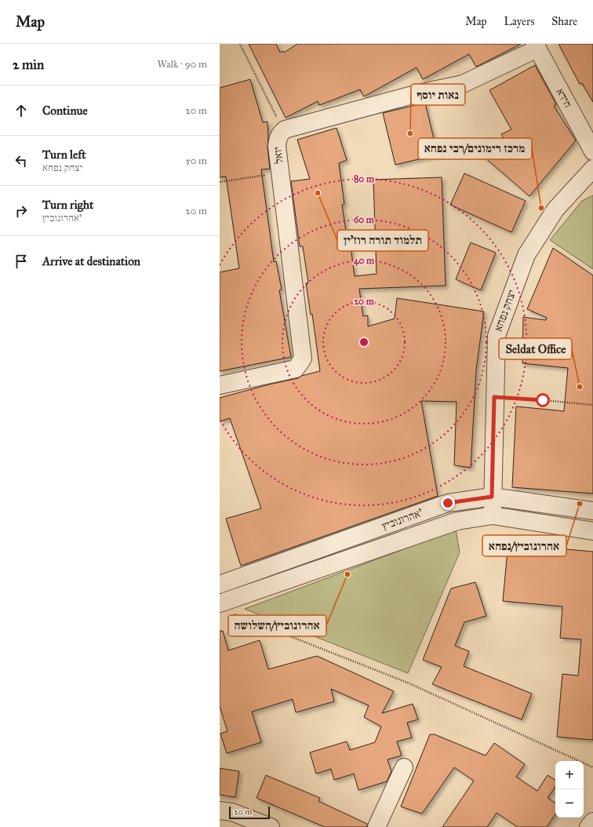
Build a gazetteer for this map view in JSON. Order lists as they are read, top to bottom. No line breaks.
{"streets":{"street":["חידא","יואל","יצחק נפחא","אהרונוביץ'"]},"crossings":[["חידא","יואל"],["יצחק נפחא","אהרונוביץ'"]],"places":["נאות יוסף","תלמוד תורה רוז’ין","מרכז רימונים/רבי נפחא","Seldat Office","אהרונוביץ/נפחא","אהרונוביץ/השלושה"],"scale_bar":"20 m","page":{"header":"Map","nav":["Map","Layers","Share"],"heading":["2 min","Walk · 90 m"],"list":[["Continue","20 m"],["Turn left","יצחק נפחא","50 m"],["Turn right","אהרונוביץ'","20 m"],"Arrive at destination"],"map_buttons":["+","−"],"scale":"20 m"},"rings":["80 m","60 m","40 m","20 m"]}
